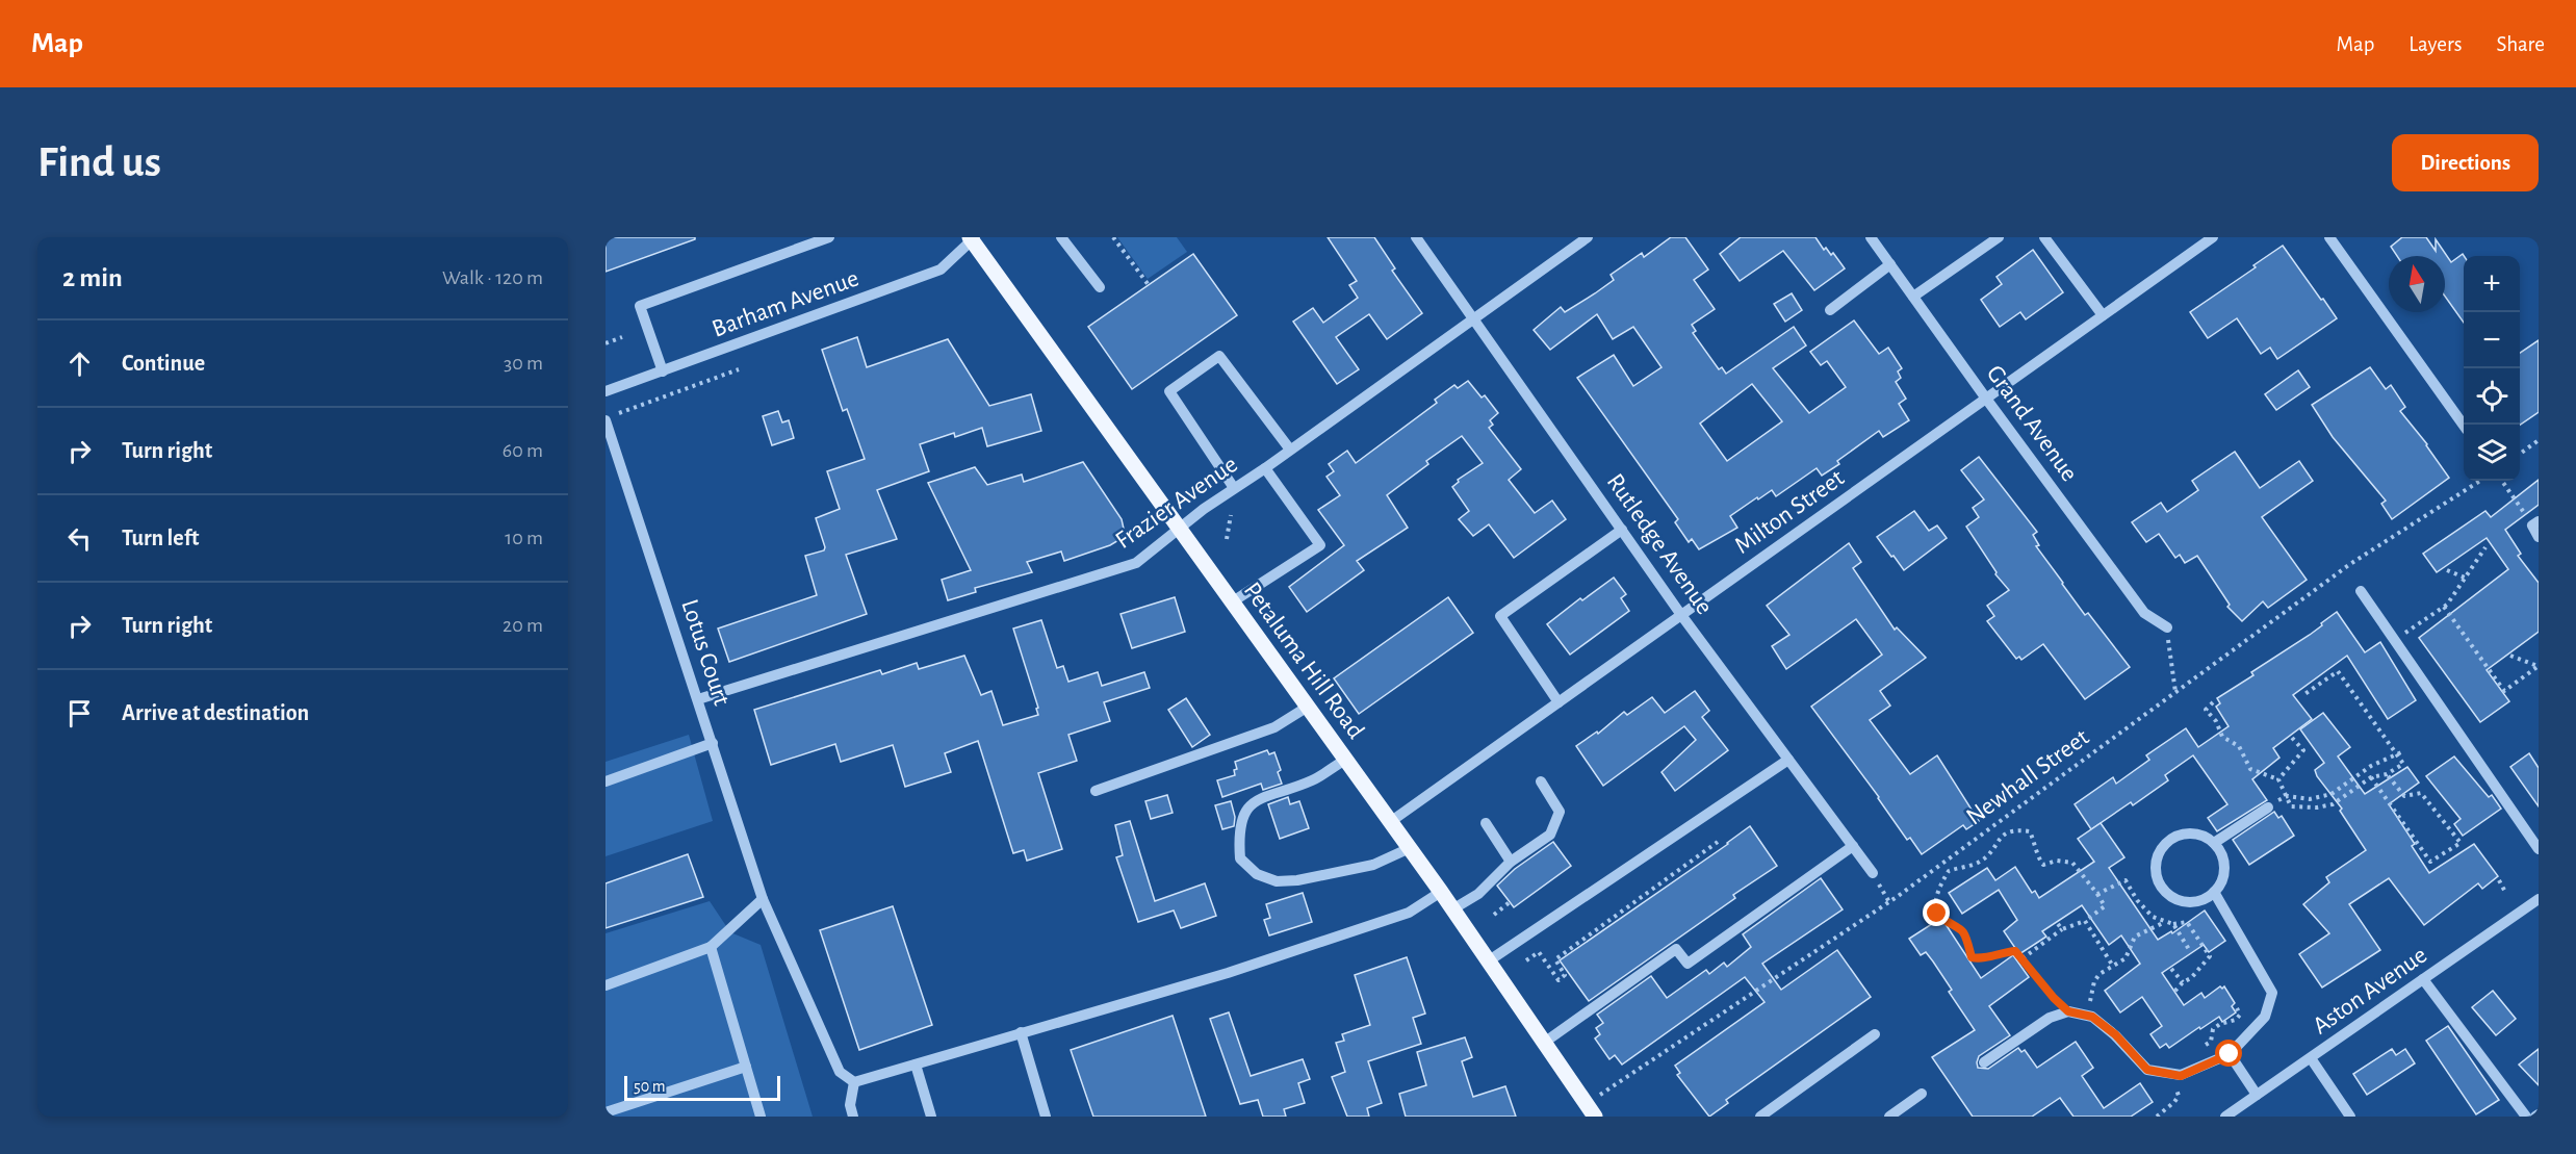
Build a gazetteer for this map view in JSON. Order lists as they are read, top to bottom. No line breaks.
{"streets":{"main road":["Petaluma Hill Road"],"street":["Barham Avenue","Grand Avenue","Frazier Avenue","Milton Street","Rutledge Avenue","Lotus Court","Aston Avenue"],"path":["Newhall Street"]},"crossings":[["Barham Avenue","Petaluma Hill Road"],["Grand Avenue","Milton Street"],["Frazier Avenue","Rutledge Avenue"],["Frazier Avenue","Lotus Court"],["Frazier Avenue","Petaluma Hill Road"],["Milton Street","Rutledge Avenue"],["Milton Street","Petaluma Hill Road"],["Petaluma Hill Road","Newhall Street"]],"scale_bar":"50 m","north":"top","page":{"header":"Map","nav":["Map","Layers","Share"],"buttons":"Directions","title":"Find us","heading":["2 min","Walk · 120 m"],"map_buttons":["+","−"],"list":[["Continue","30 m"],["Turn right","60 m"],["Turn left","10 m"],["Turn right","20 m"],"Arrive at destination"],"scale":"50 m"}}
